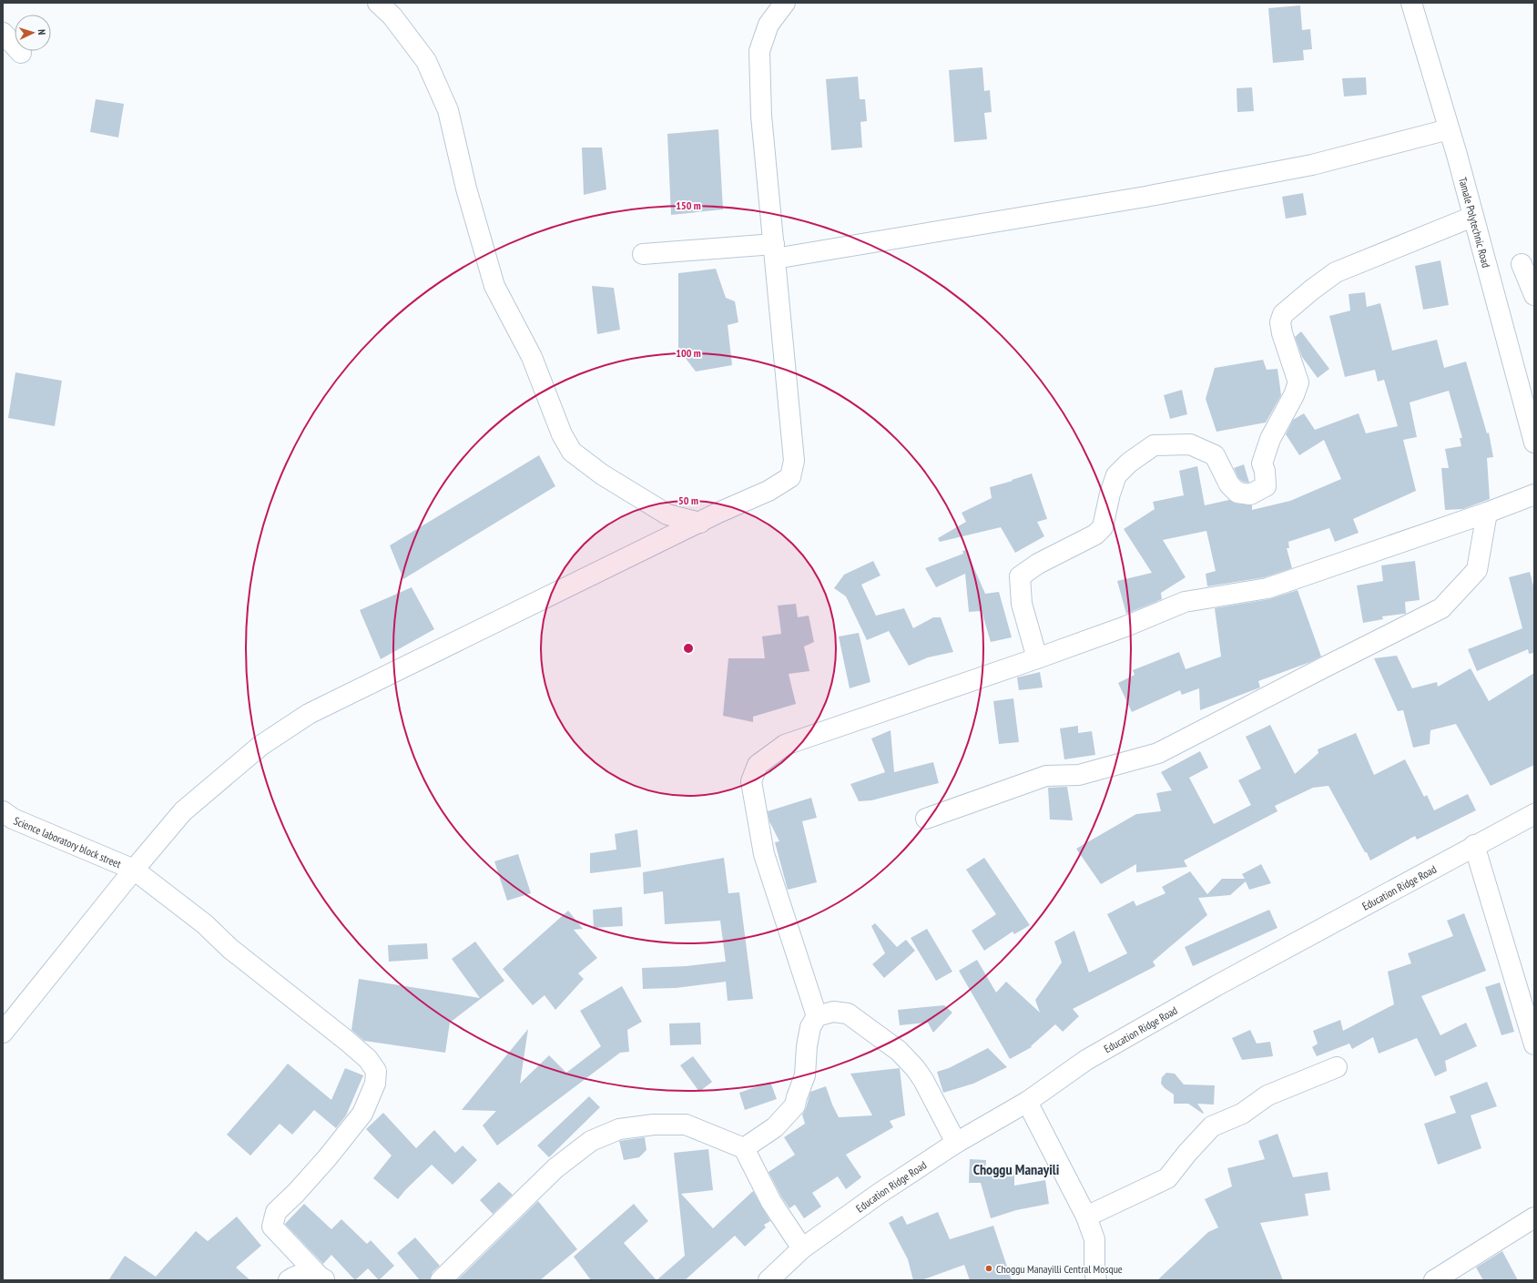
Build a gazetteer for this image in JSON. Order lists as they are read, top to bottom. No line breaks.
{"streets":{"street":["Tamale Polytechnic Road","Science laboratory block street","Education Ridge Road"]},"districts":["Choggu Manayili"],"places":["Choggu Manayilli Central Mosque"],"north":"right","rings":["150 m","100 m","50 m"]}
